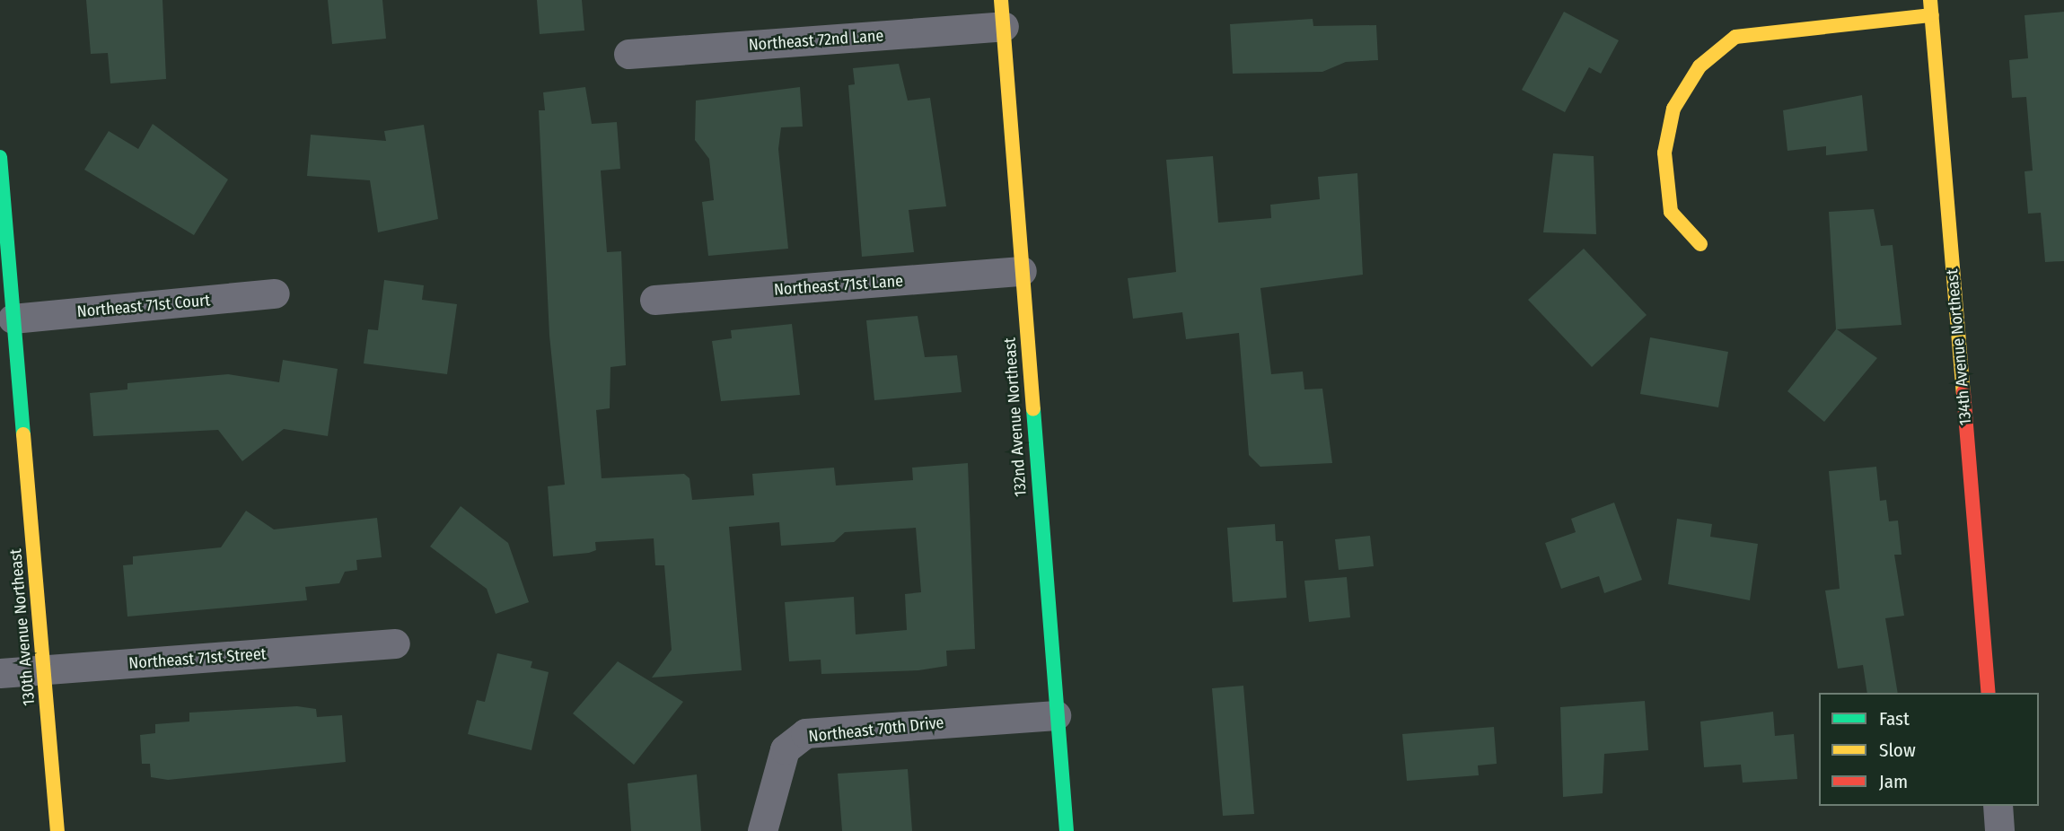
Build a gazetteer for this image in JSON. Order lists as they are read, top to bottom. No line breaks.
{"streets":{"street":["Northeast 72nd Lane","Northeast 71st Lane","Northeast 71st Court","134th Avenue Northeast","132nd Avenue Northeast","130th Avenue Northeast","Northeast 71st Street","Northeast 70th Drive"]},"crossings":[["Northeast 72nd Lane","132nd Avenue Northeast"],["Northeast 71st Lane","132nd Avenue Northeast"],["Northeast 71st Court","130th Avenue Northeast"],["132nd Avenue Northeast","Northeast 70th Drive"],["130th Avenue Northeast","Northeast 71st Street"]],"legend":["Fast","Slow","Jam"]}
